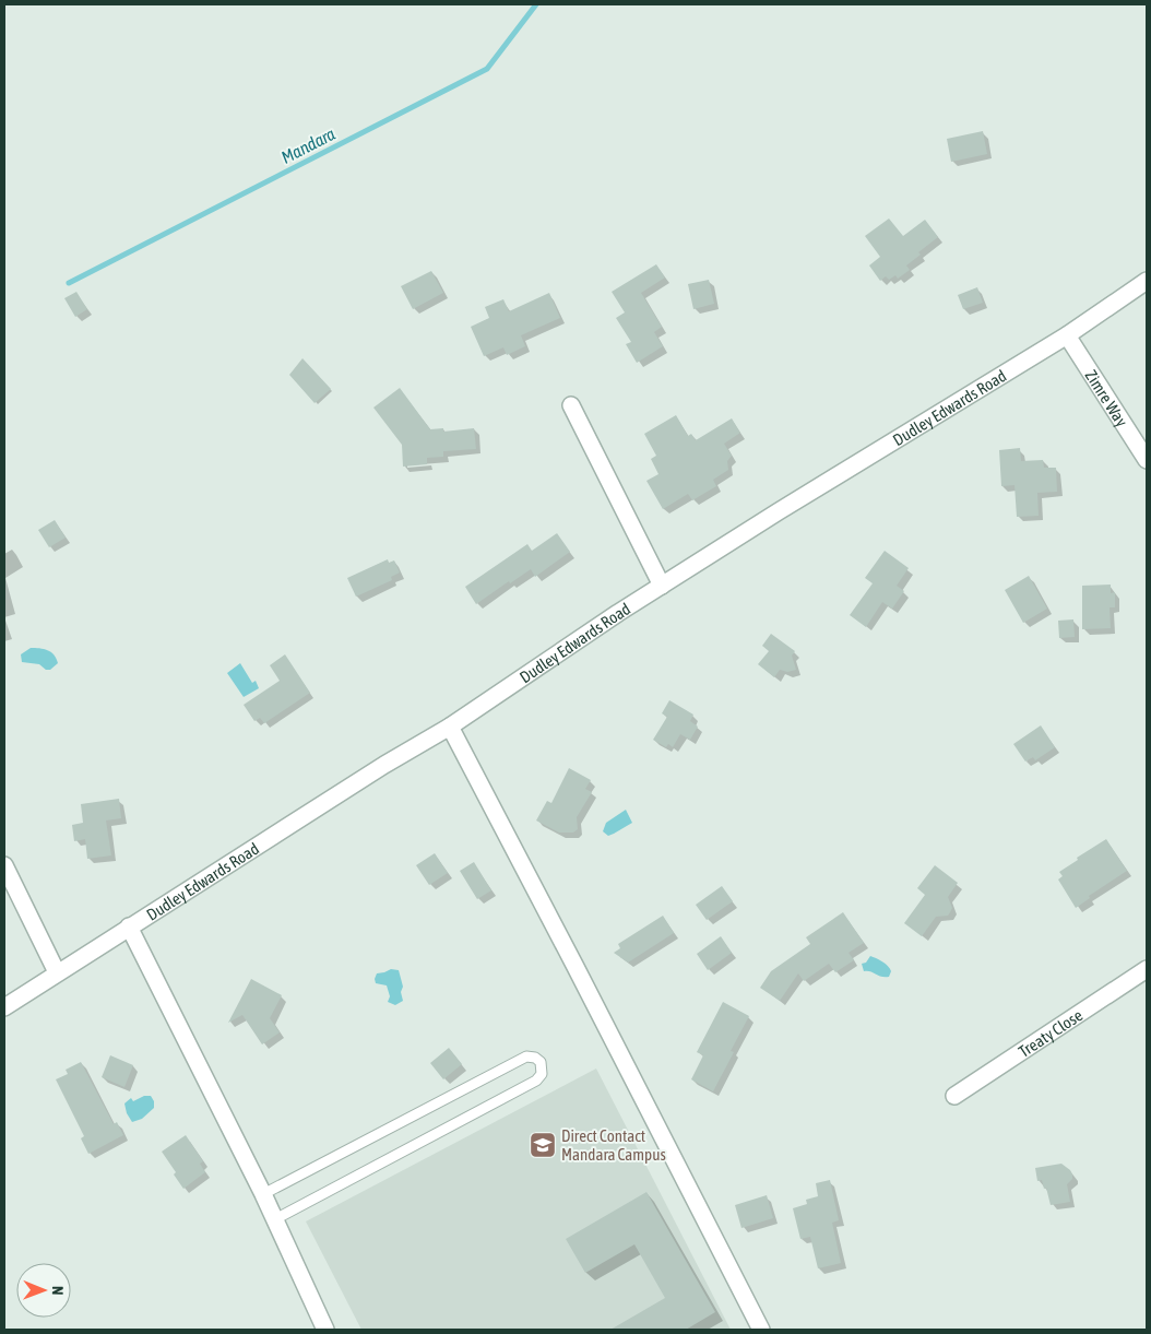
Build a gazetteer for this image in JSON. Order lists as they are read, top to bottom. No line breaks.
{"streets":{"street":["Zimre Way","Dudley Edwards Road","Treaty Close"]},"crossings":[["Zimre Way","Dudley Edwards Road"]],"water":["Mandara"],"places":{"school or university":["Direct Contact Mandara Campus"]},"north":"right"}
